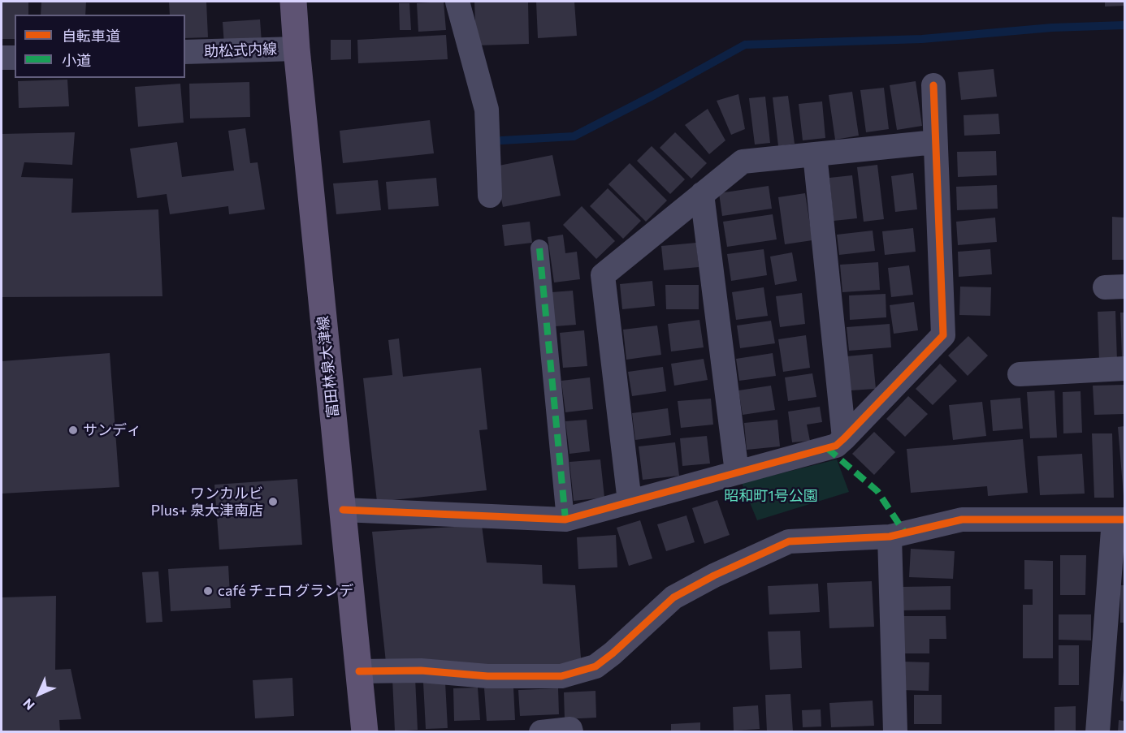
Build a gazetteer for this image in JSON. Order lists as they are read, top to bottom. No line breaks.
{"streets":{"main road":["富田林泉大津線"],"street":["助松式内線"]},"crossings":[["助松式内線","富田林泉大津線"]],"parks":["昭和町1号公園"],"places":["サンディ","ワンカルビ Plus+ 泉大津南店","café チェロ グランデ"],"legend":["自転車道","小道"],"north":"bottom left"}
